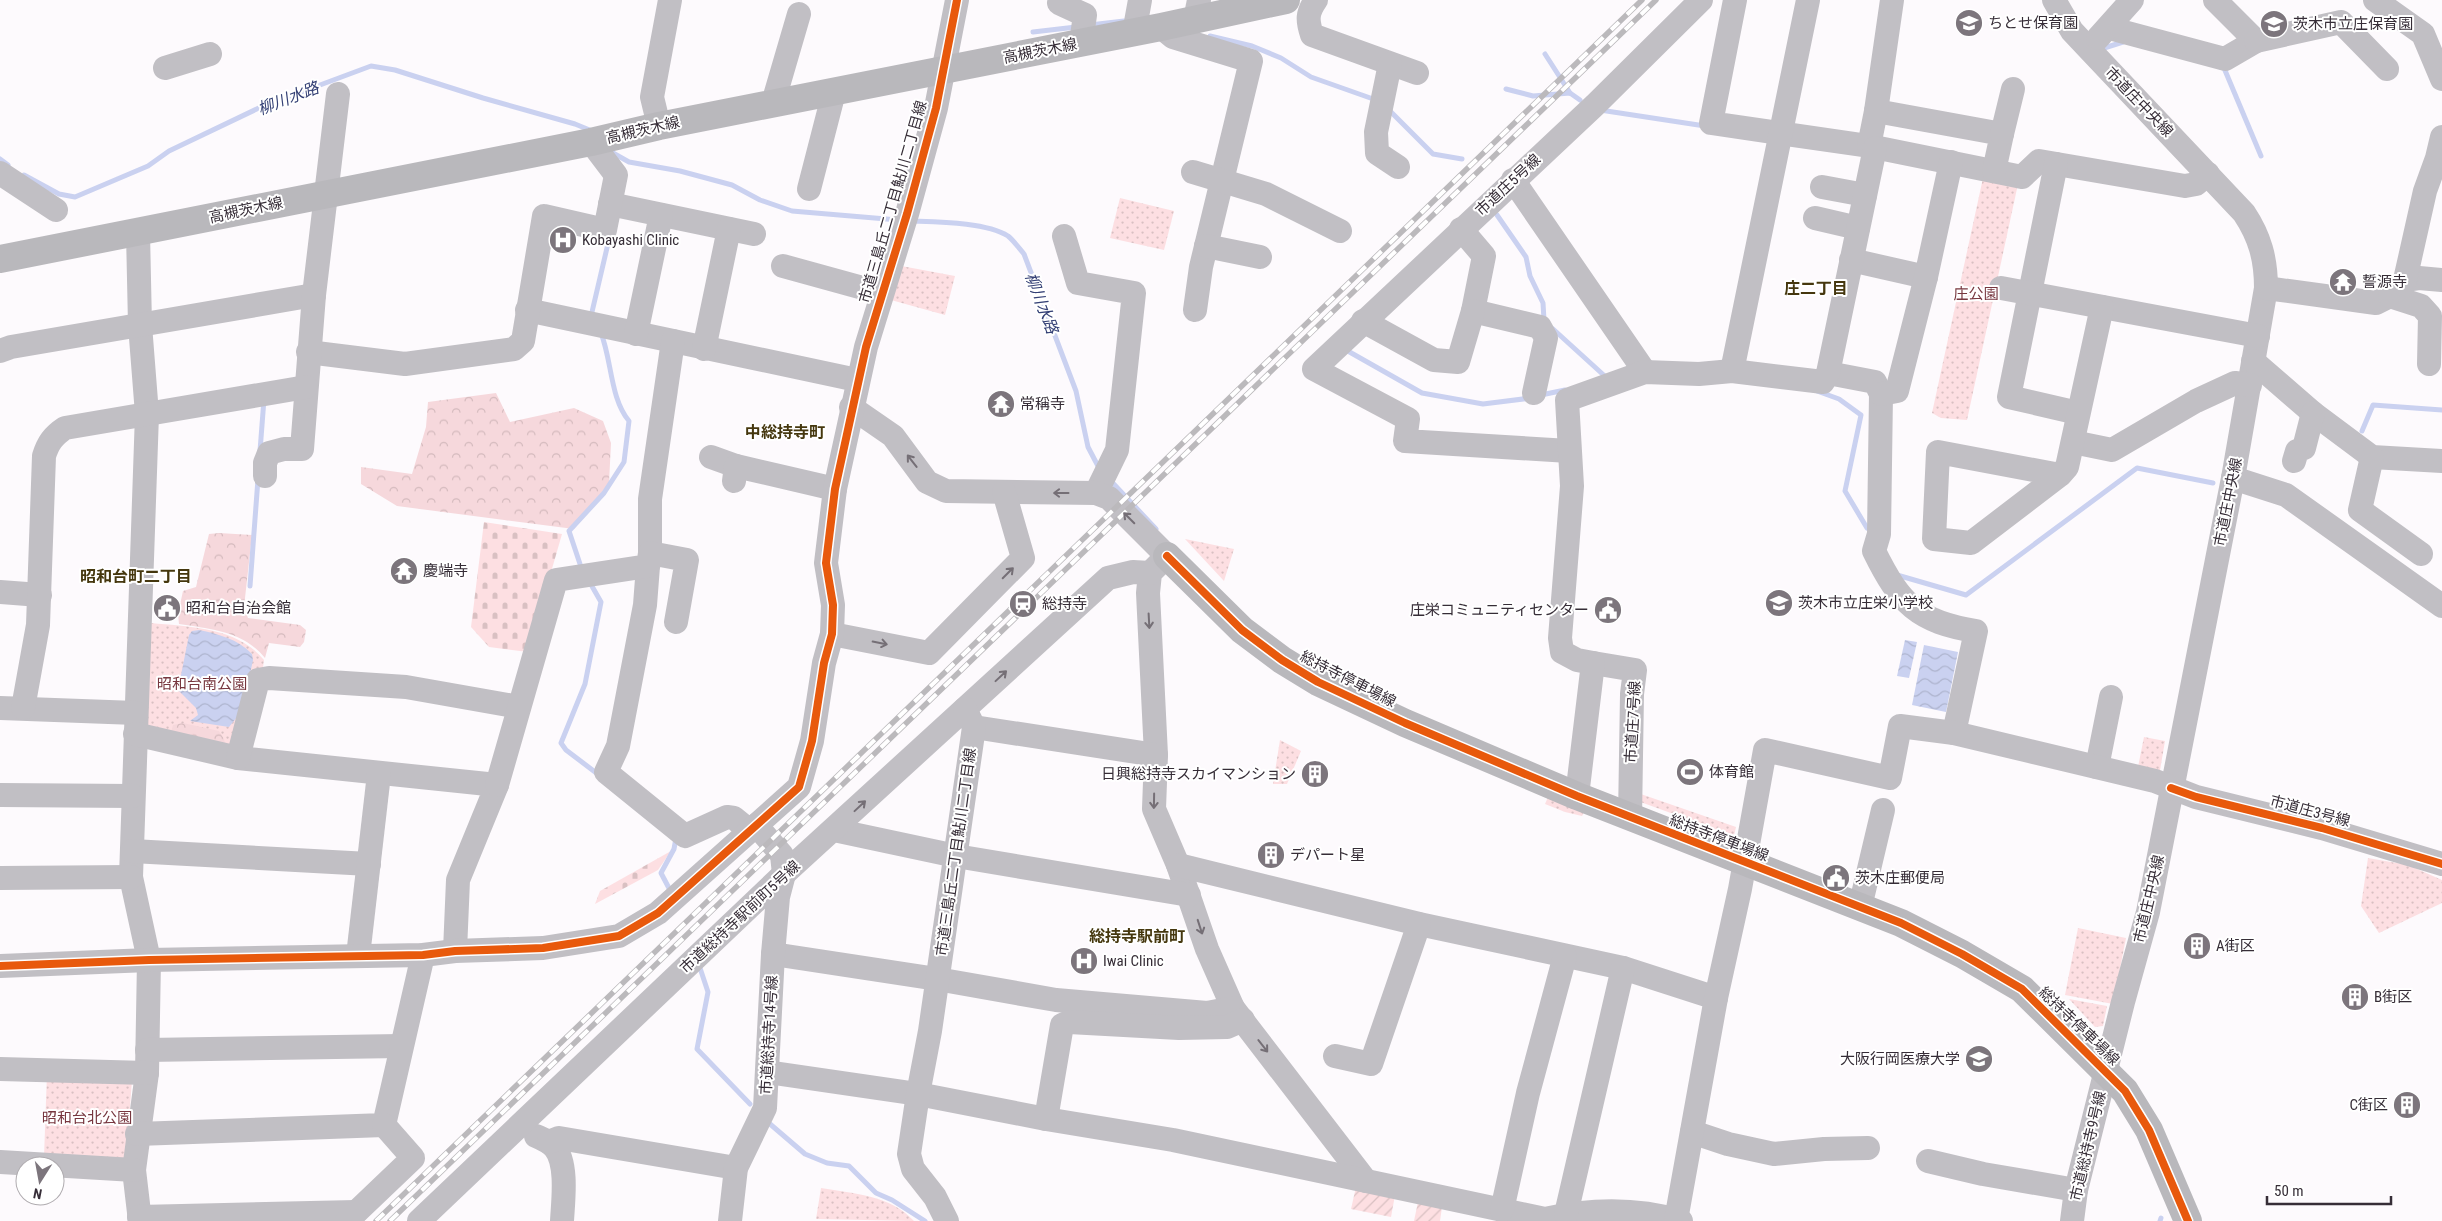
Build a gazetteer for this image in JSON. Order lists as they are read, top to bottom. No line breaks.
{"streets":{"main road":["高槻茨木線","総持寺停車場線"],"street":["市道庄中央線","市道庄5号線","市道三島丘二丁目鮎川二丁目線","市道庄7号線","市道庄3号線","市道総持寺駅前町5号線","市道総持寺14号線","市道総持寺9号線"]},"crossings":[["高槻茨木線","市道三島丘二丁目鮎川二丁目線"],["市道庄中央線","総持寺停車場線"],["市道庄中央線","市道庄3号線"],["市道庄中央線","市道総持寺9号線"],["市道三島丘二丁目鮎川二丁目線","市道総持寺駅前町5号線"],["総持寺停車場線","市道庄7号線"],["総持寺停車場線","市道庄3号線"],["総持寺停車場線","市道総持寺9号線"],["市道総持寺駅前町5号線","市道総持寺14号線"]],"districts":["庄二丁目","中総持寺町","昭和台町二丁目","総持寺駅前町"],"water":["柳川水路"],"parks":["庄公園","昭和台南公園","昭和台北公園"],"places":{"school or university":["ちとせ保育園","茨木市立庄保育園","茨木市立庄栄小学校","大阪行岡医療大学"],"hospital":["Kobayashi Clinic","Iwai Clinic"],"temple":["誓源寺","常稱寺","慶端寺"],"station":["総持寺"],"public building":["昭和台自治会館","庄栄コミュニティセンター","茨木庄郵便局"],"sports":["体育館"],"building":["日興総持寺スカイマンション","デパート星","A街区","B街区","C街区"]},"scale_bar":"50 m","north":"bottom"}
